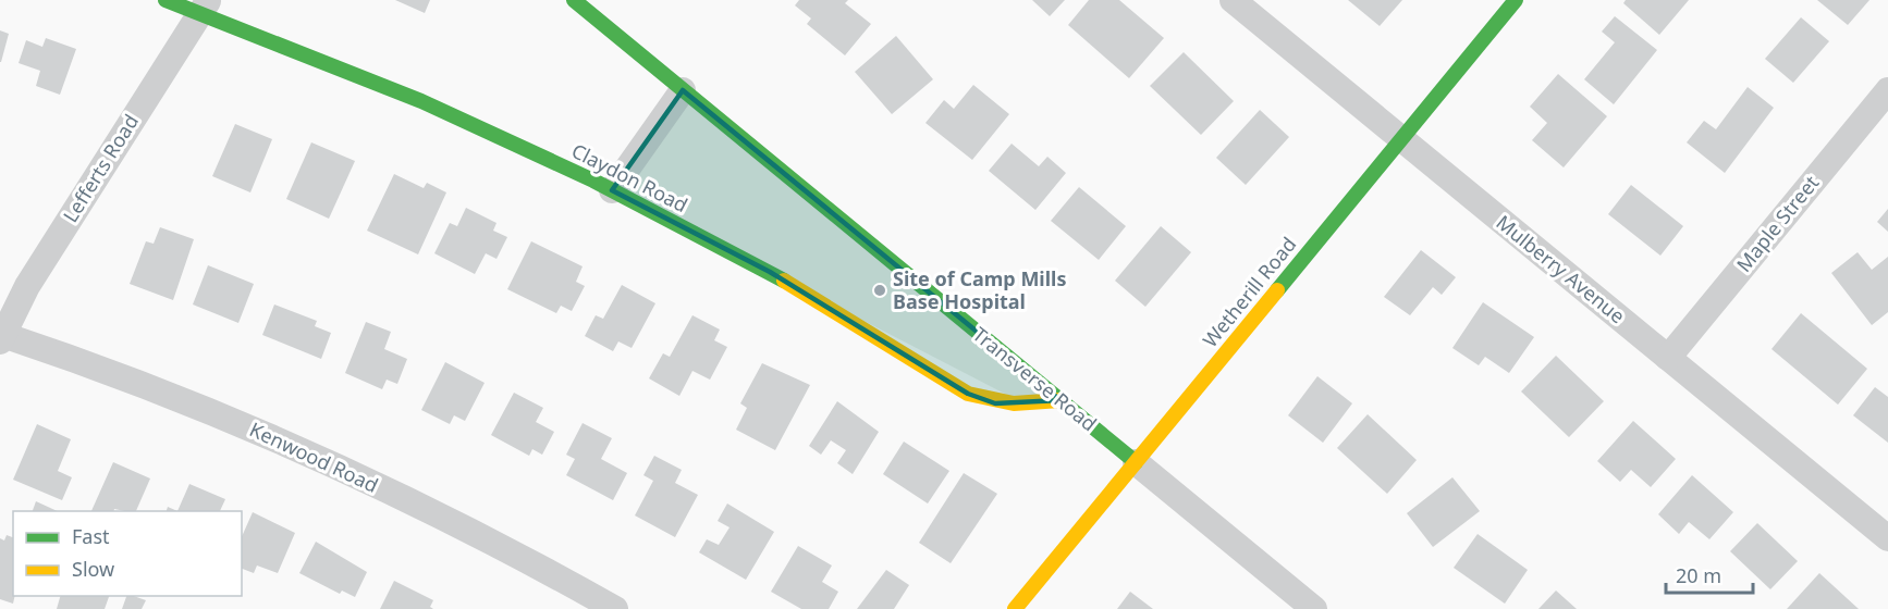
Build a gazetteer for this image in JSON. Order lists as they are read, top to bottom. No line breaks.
{"streets":{"street":["Lefferts Road","Claydon Road","Maple Street","Mulberry Avenue","Wetherill Road","Transverse Road","Kenwood Road"]},"crossings":[["Lefferts Road","Claydon Road"],["Lefferts Road","Kenwood Road"],["Claydon Road","Transverse Road"],["Maple Street","Mulberry Avenue"],["Mulberry Avenue","Wetherill Road"],["Wetherill Road","Transverse Road"]],"places":["Site of Camp Mills Base Hospital"],"legend":["Fast","Slow"],"scale_bar":"20 m"}
